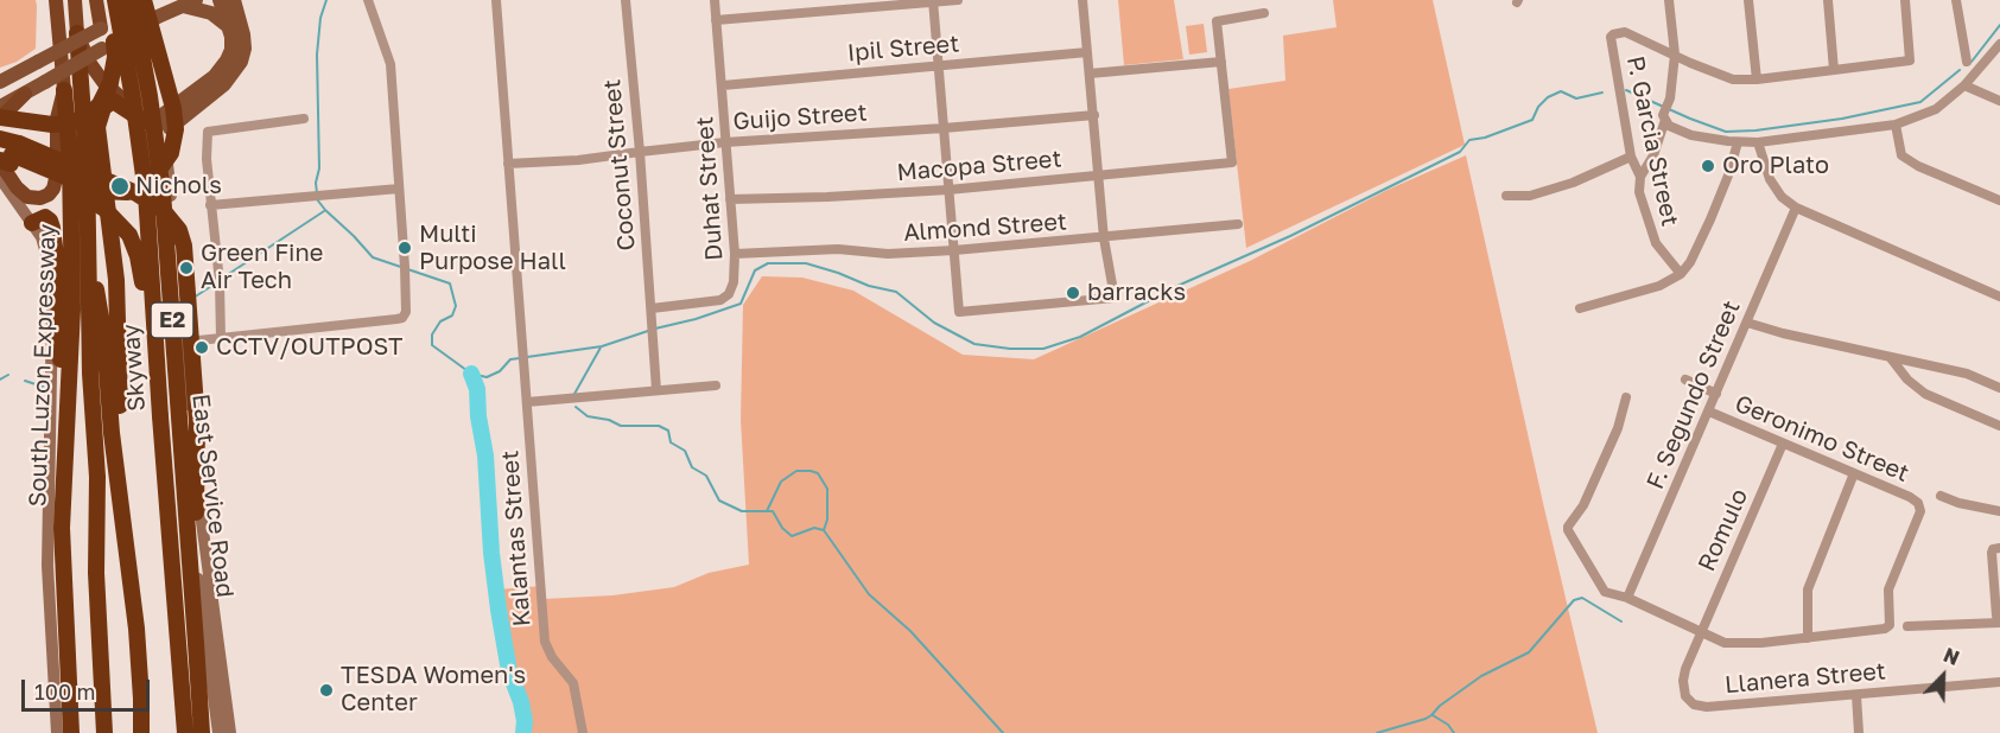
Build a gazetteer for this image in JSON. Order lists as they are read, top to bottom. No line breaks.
{"streets":{"highway":["E2","South Luzon Expressway","Skyway"],"main road":["East Service Road"],"street":["Ipil Street","Guijo Street","P. Garcia Street","Coconut Street","Macopa Street","Duhat Street","Almond Street","F. Segundo Street","Geronimo Street","Romulo","Kalantas Street","Llanera Street"]},"crossings":[["Ipil Street","Duhat Street"],["Guijo Street","Coconut Street"],["Guijo Street","Duhat Street"],["Guijo Street","Kalantas Street"],["Coconut Street","Duhat Street"],["Macopa Street","Duhat Street"],["Duhat Street","Almond Street"],["F. Segundo Street","Geronimo Street"],["Geronimo Street","Romulo"],["Romulo","Llanera Street"]],"places":["Oro Plato","Nichols","Multi Purpose Hall","Green Fine Air Tech","barracks","CCTV/OUTPOST","TESDA Women's Center"],"scale_bar":"100 m","north":"top right"}
